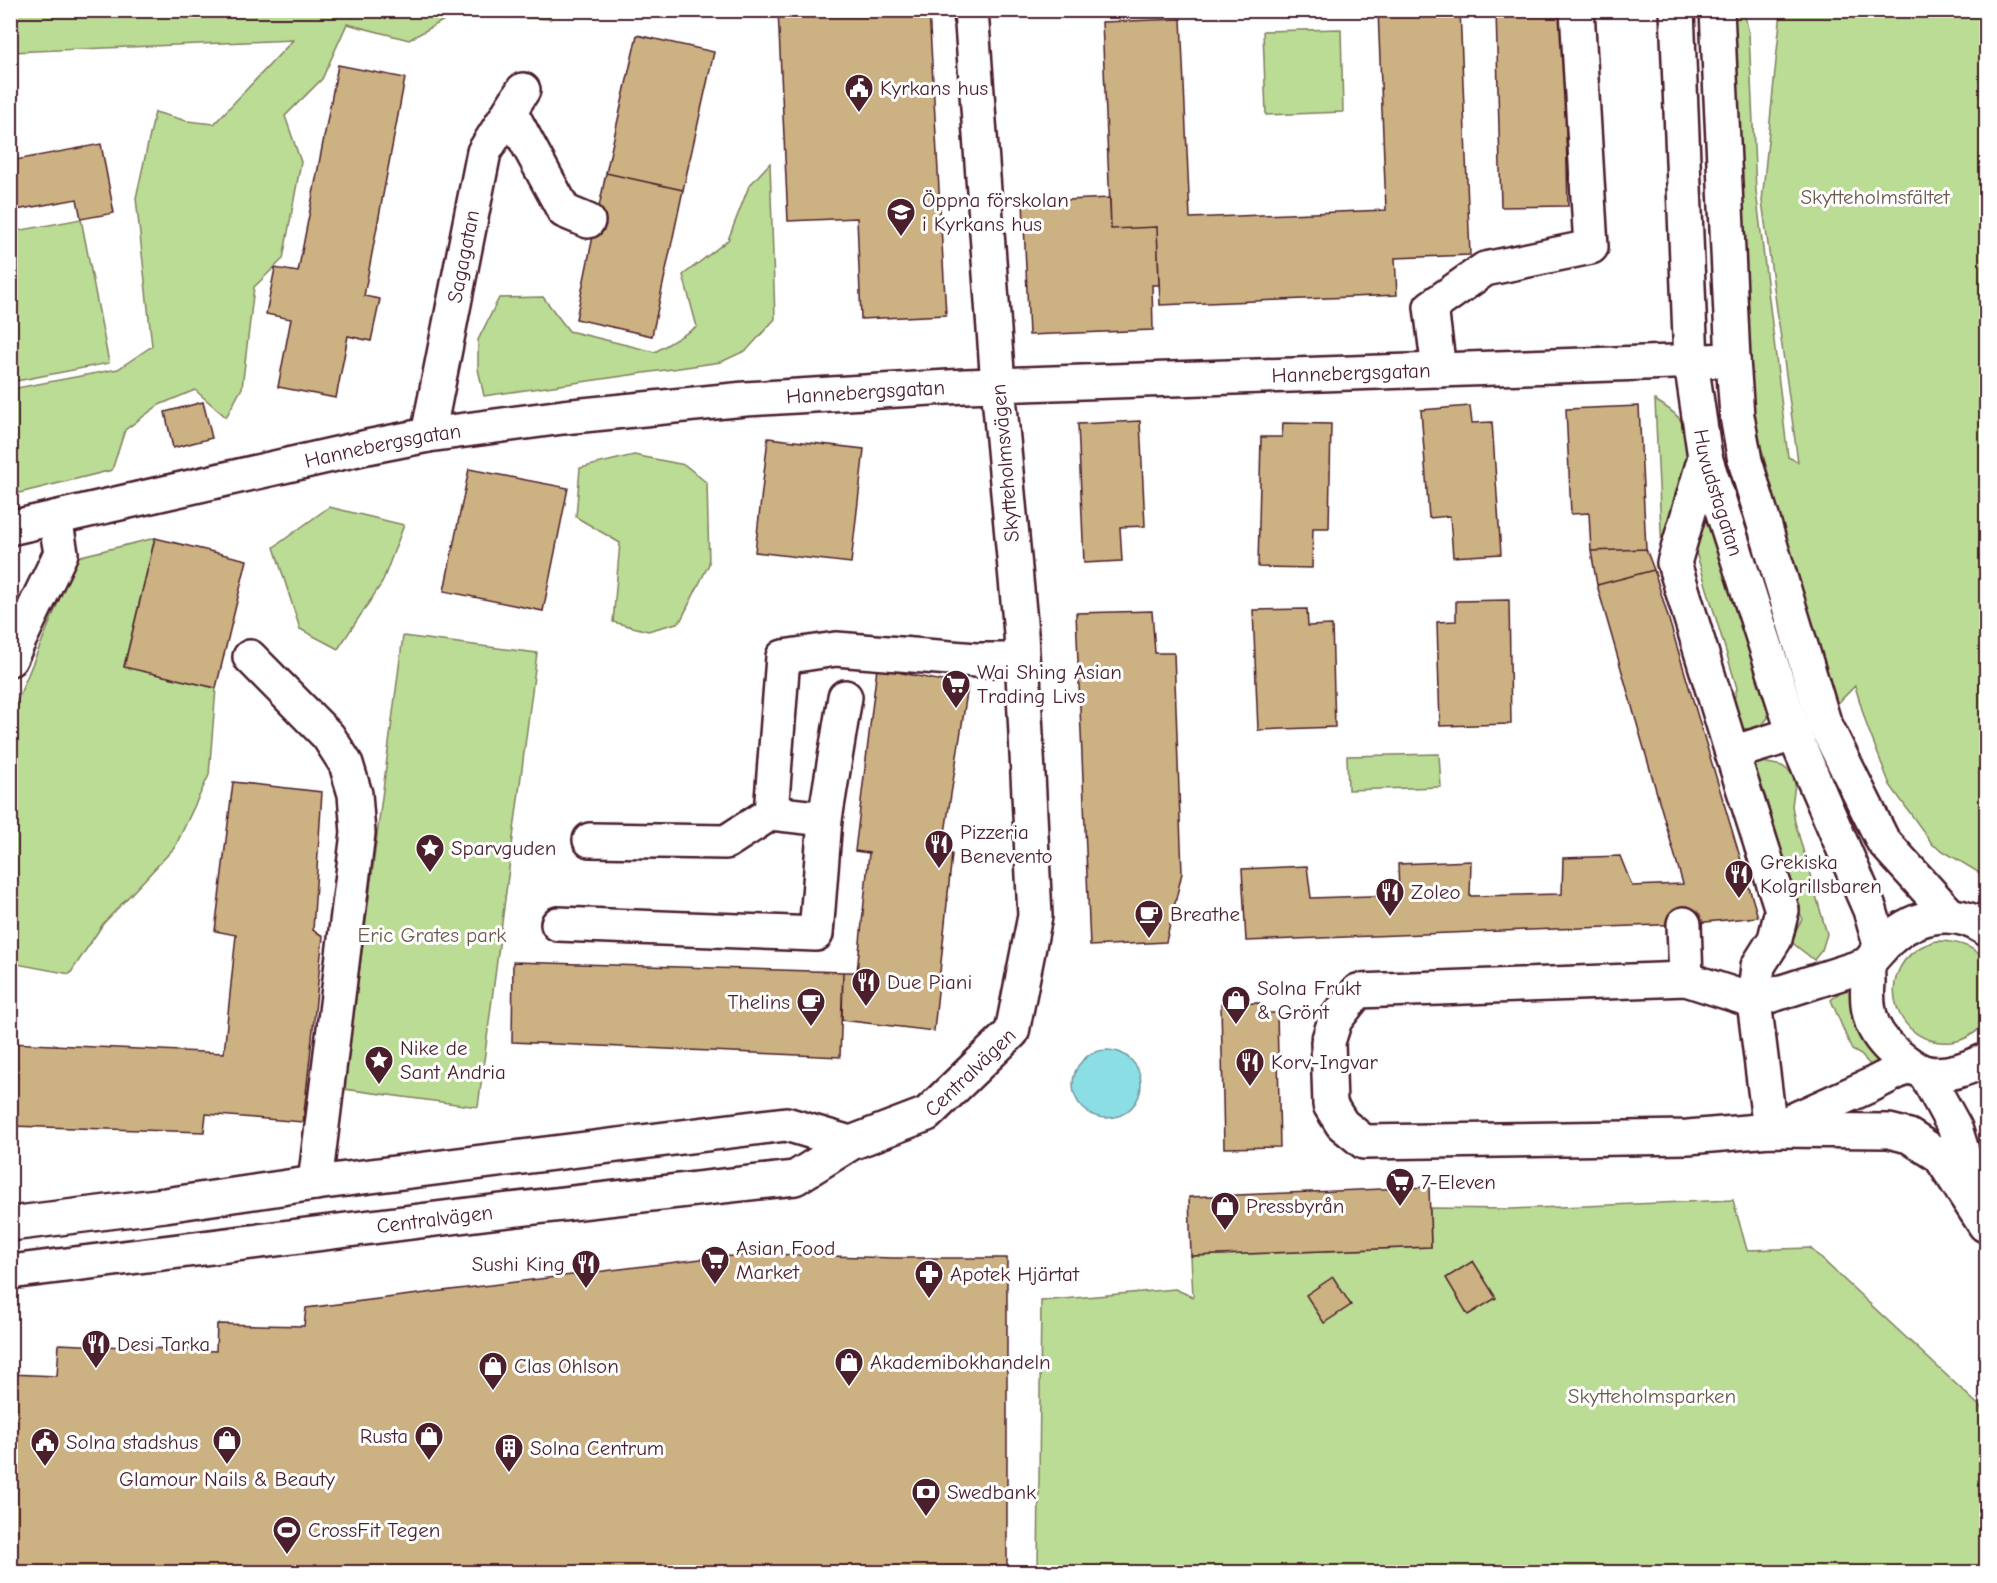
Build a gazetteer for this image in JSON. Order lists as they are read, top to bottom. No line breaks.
{"streets":{"street":["Sagagatan","Hannebergsgatan","Skytteholmsvägen","Huvudstagatan","Centralvägen"]},"crossings":[["Sagagatan","Hannebergsgatan"],["Hannebergsgatan","Skytteholmsvägen"],["Hannebergsgatan","Huvudstagatan"],["Skytteholmsvägen","Centralvägen"]],"parks":["Skytteholmsfältet","Eric Grates park","Skytteholmsparken"],"places":{"public building":["Kyrkans hus","Solna stadshus"],"school or university":["Öppna förskolan i Kyrkans hus"],"supermarket":["Wai Shing Asian Trading Livs","7-Eleven","Asian Food Market"],"restaurant":["Pizzeria Benevento","Grekiska Kolgrillsbaren","Zoleo","Due Piani","Korv-Ingvar","Sushi King","Desi Tarka"],"place":["Sparvguden","Nike de Sant Andria"],"cafe":["Breathe","Thelins"],"shop":["Solna Frukt & Grönt","Pressbyrån","Akademibokhandeln","Clas Ohlson","Rusta","Glamour Nails & Beauty"],"pharmacy":["Apotek Hjärtat"],"building":["Solna Centrum"],"bank":["Swedbank"],"sports":["CrossFit Tegen"]}}
